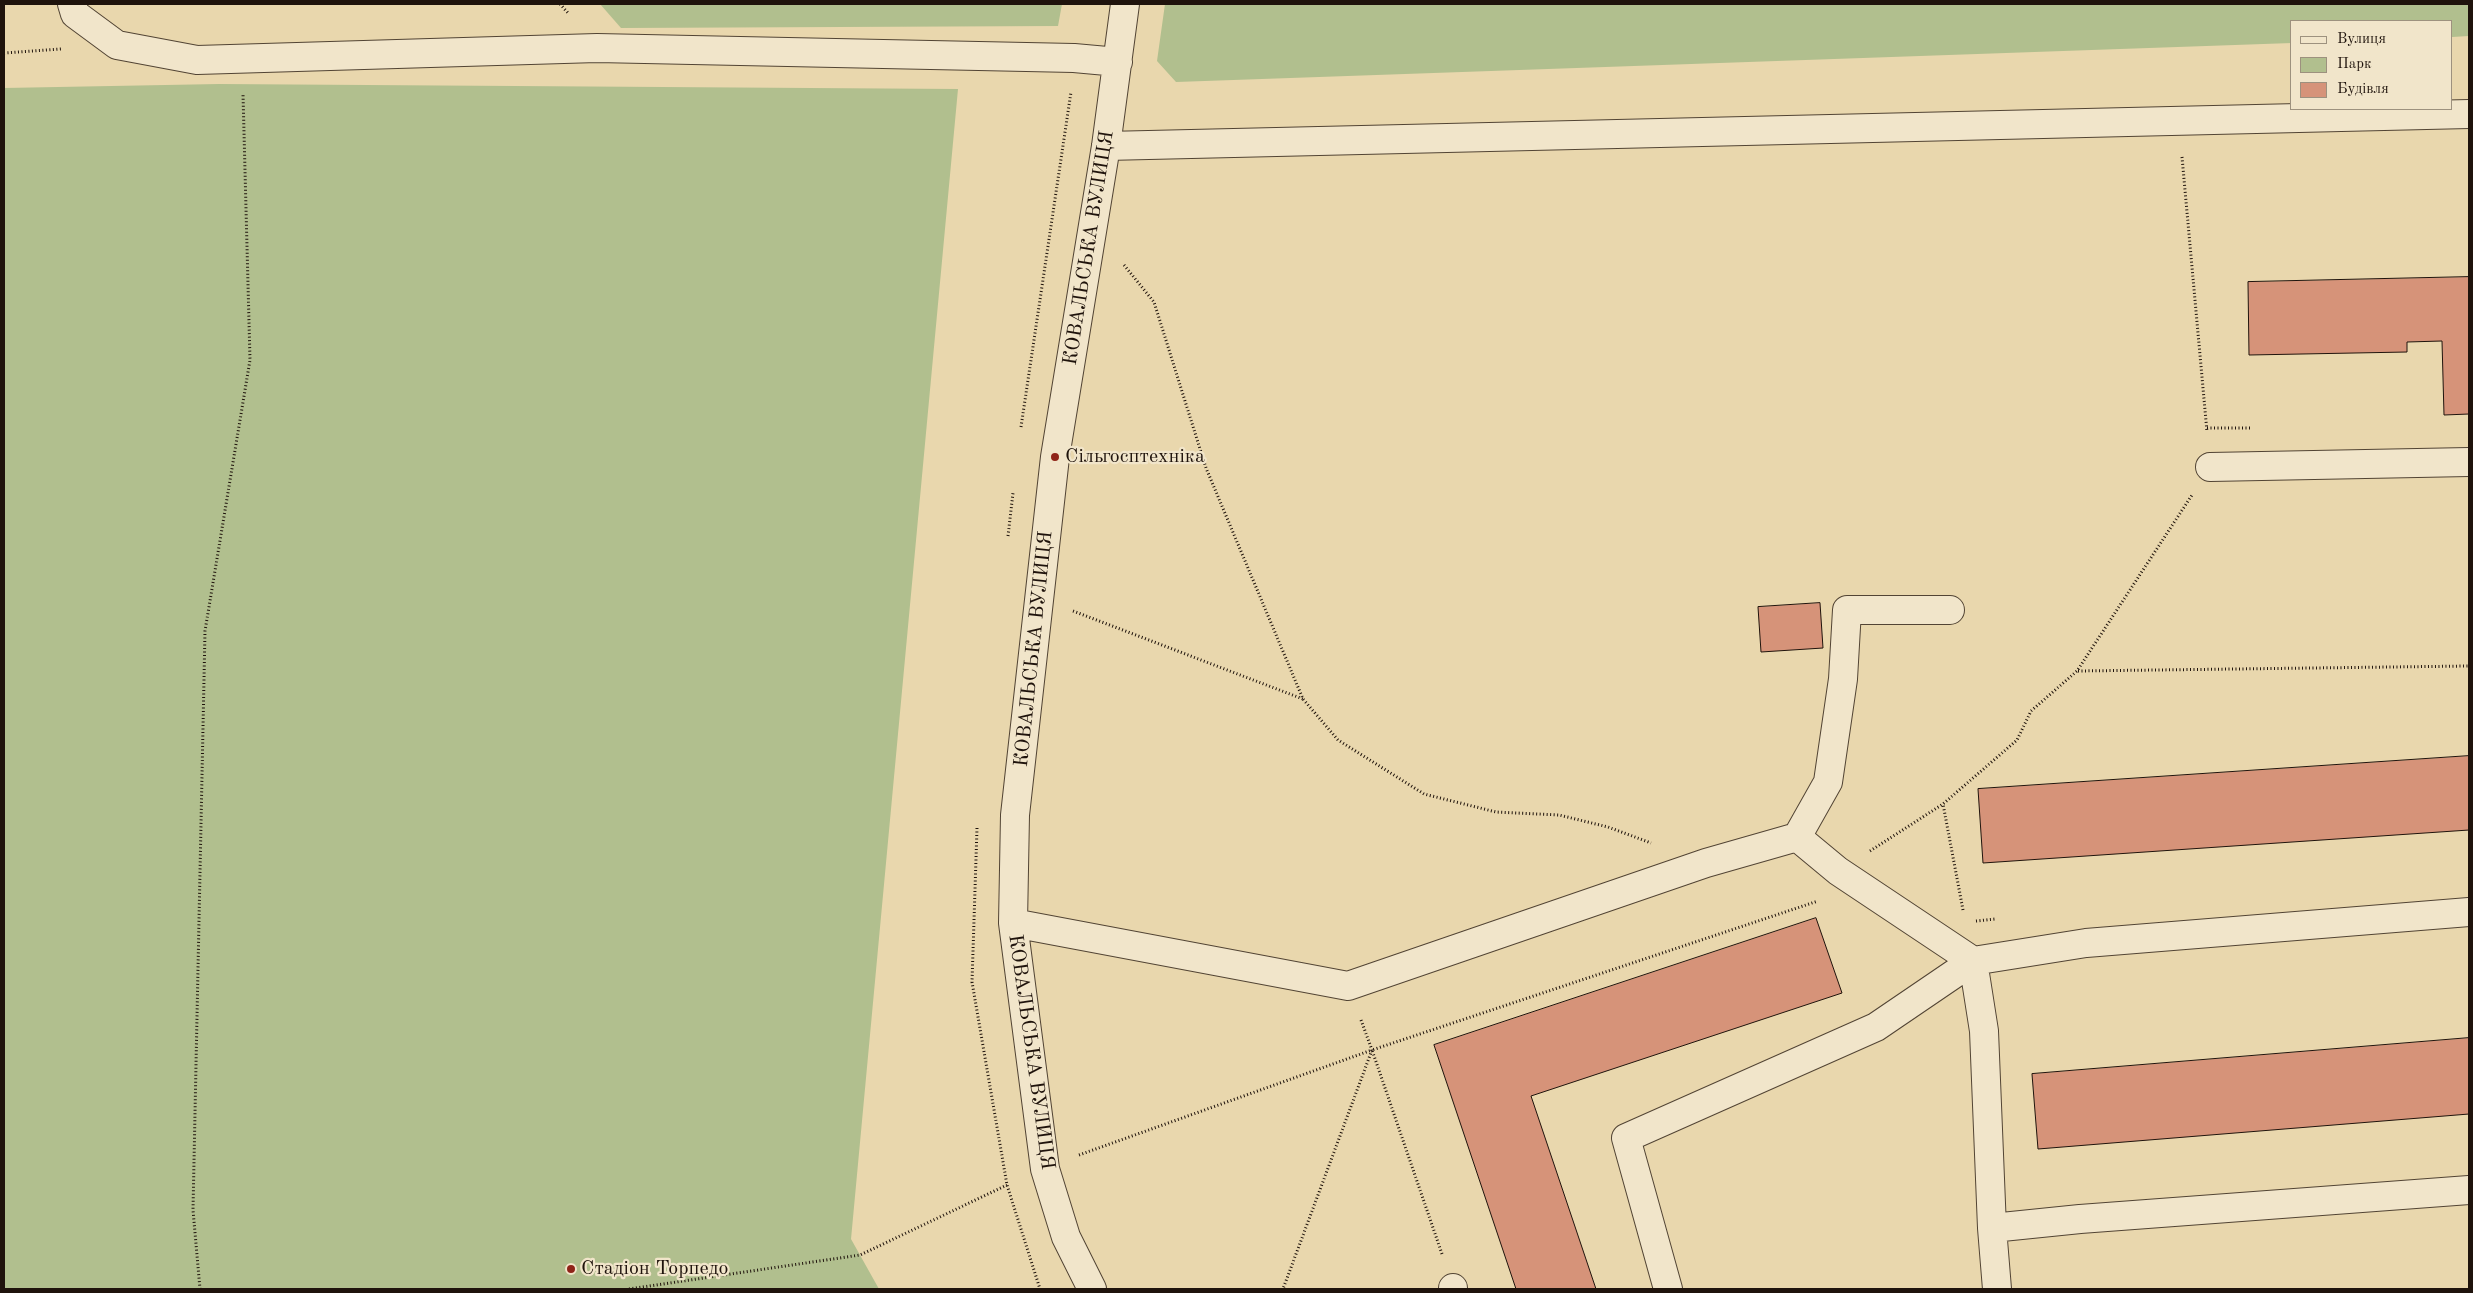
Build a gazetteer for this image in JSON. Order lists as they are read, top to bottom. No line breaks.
{"streets":{"street":["КОВАЛЬСЬКА ВУЛИЦЯ"]},"places":["Сільгосптехніка","Стадіон Торпедо"],"legend":["Вулиця","Парк","Будівля"]}
